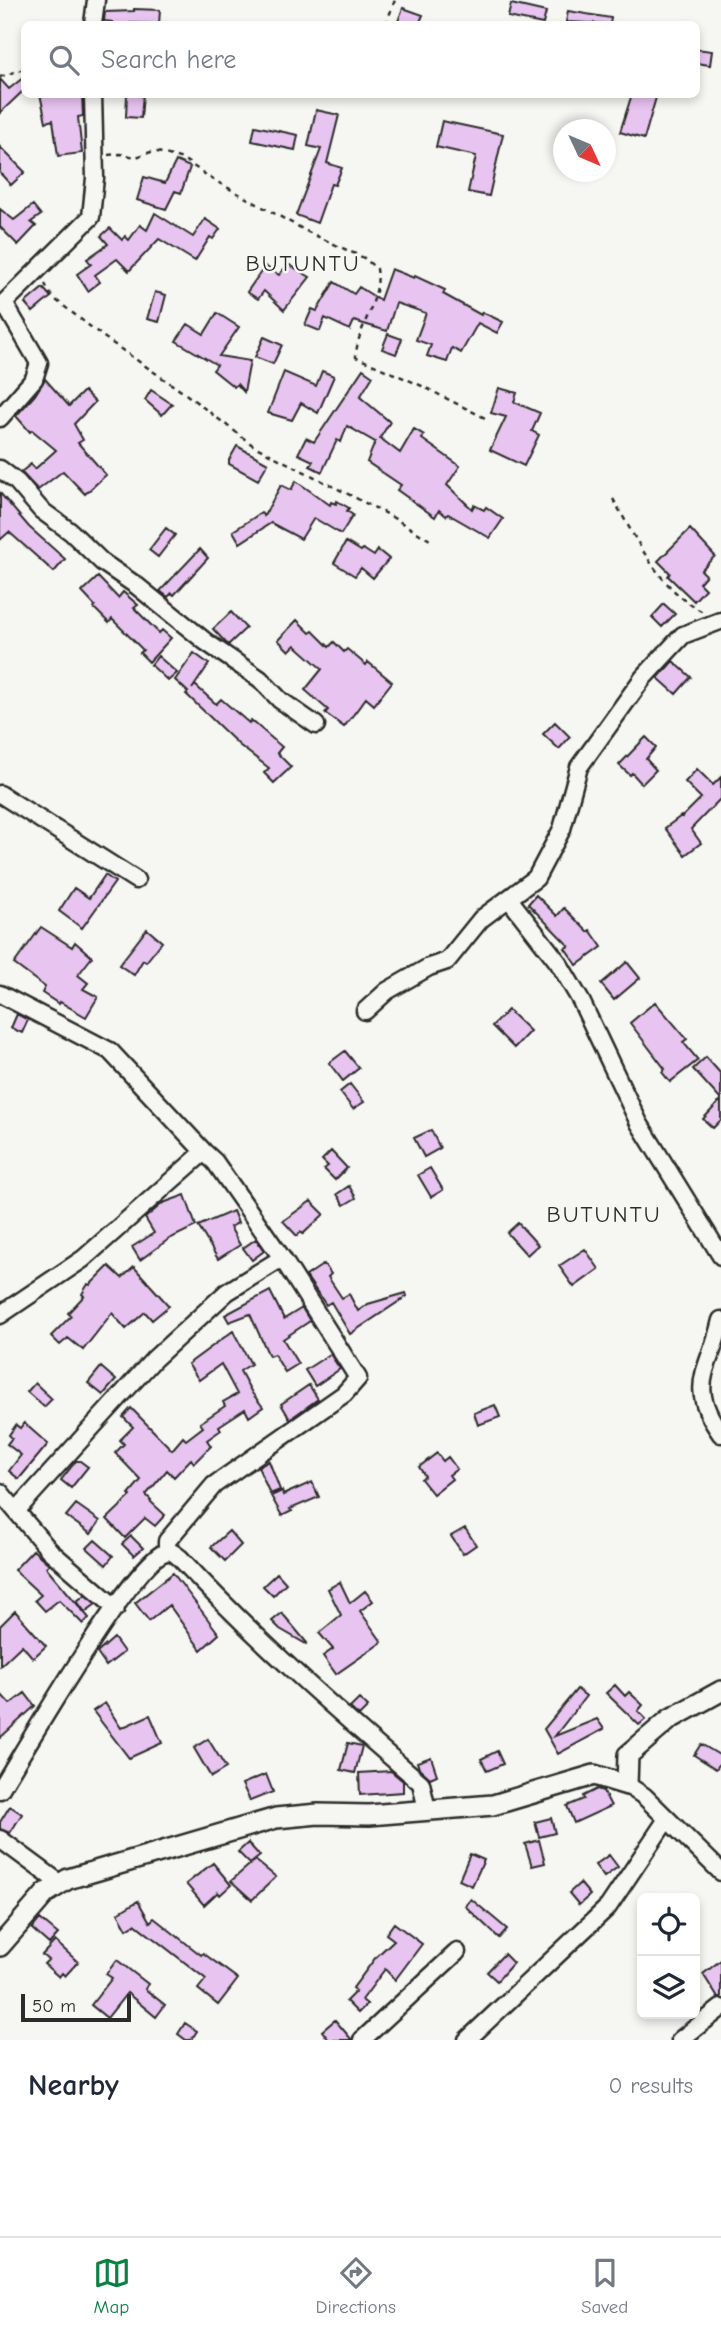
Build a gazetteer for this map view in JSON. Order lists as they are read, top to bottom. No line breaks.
{"districts":["BUTUNTU","BUTUNTU"],"scale_bar":"50 m","north":"bottom right","page":{"search":"Search here","scale":"50 m","heading":["Nearby","0 results"],"nav":["Map","Directions","Saved"]}}
